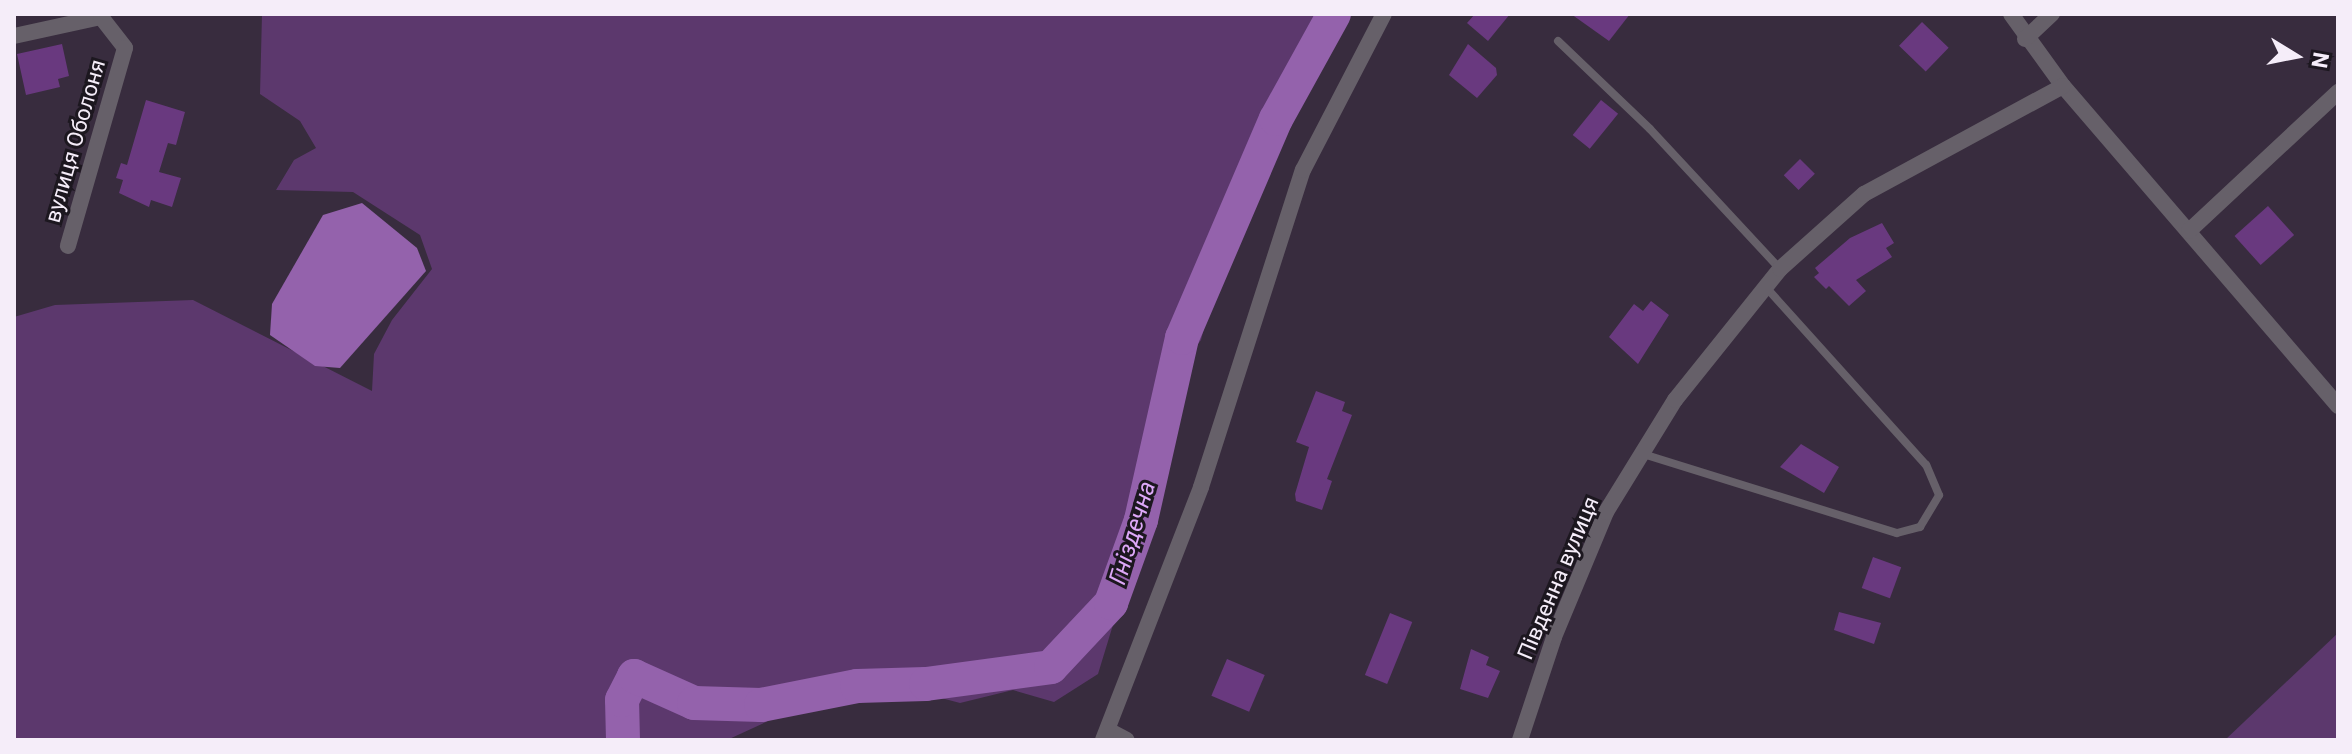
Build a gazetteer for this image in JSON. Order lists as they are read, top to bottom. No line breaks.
{"streets":{"street":["вулиця Оболоня","Південна вулиця"]},"water":["Гніздечна"],"north":"right"}
